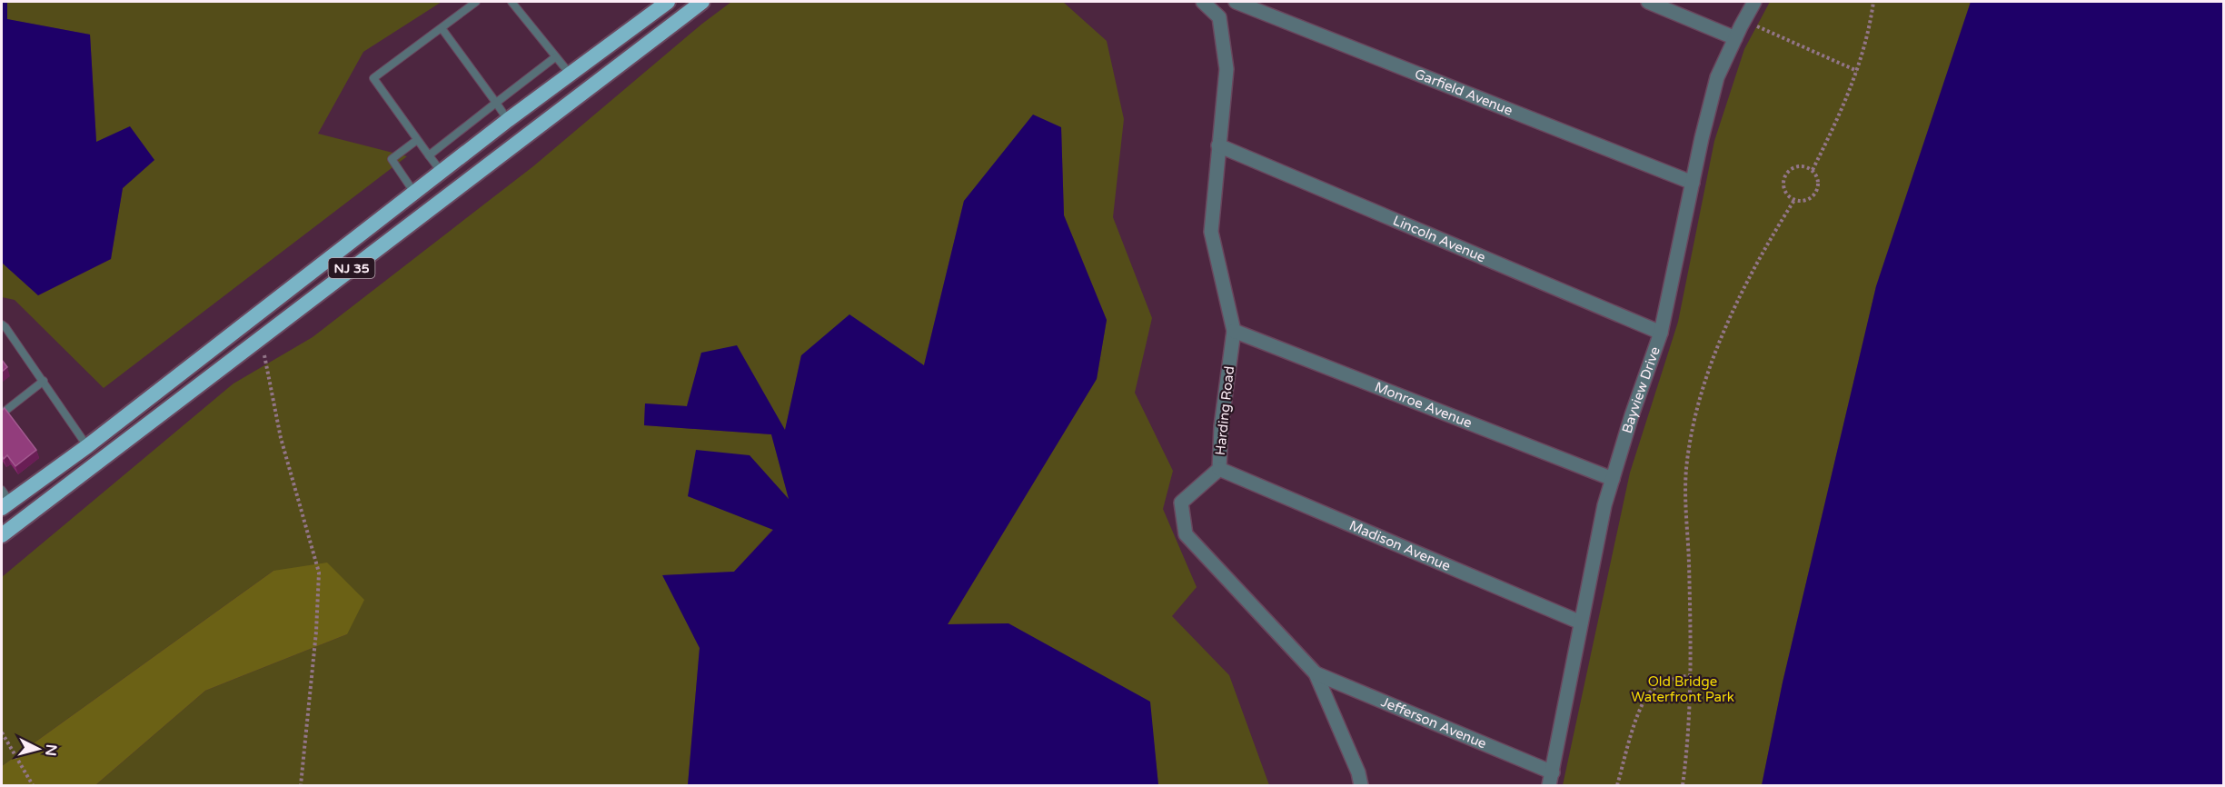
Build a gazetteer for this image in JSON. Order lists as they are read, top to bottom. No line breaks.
{"streets":{"highway":["NJ 35"],"street":["Garfield Avenue","Lincoln Avenue","Bayview Drive","Monroe Avenue","Harding Road","Madison Avenue","Jefferson Avenue"]},"crossings":[["Garfield Avenue","Bayview Drive"],["Lincoln Avenue","Bayview Drive"],["Lincoln Avenue","Harding Road"],["Bayview Drive","Monroe Avenue"],["Bayview Drive","Madison Avenue"],["Bayview Drive","Jefferson Avenue"],["Monroe Avenue","Harding Road"],["Harding Road","Madison Avenue"],["Harding Road","Jefferson Avenue"]],"parks":["Old Bridge Waterfront Park"],"north":"right"}
